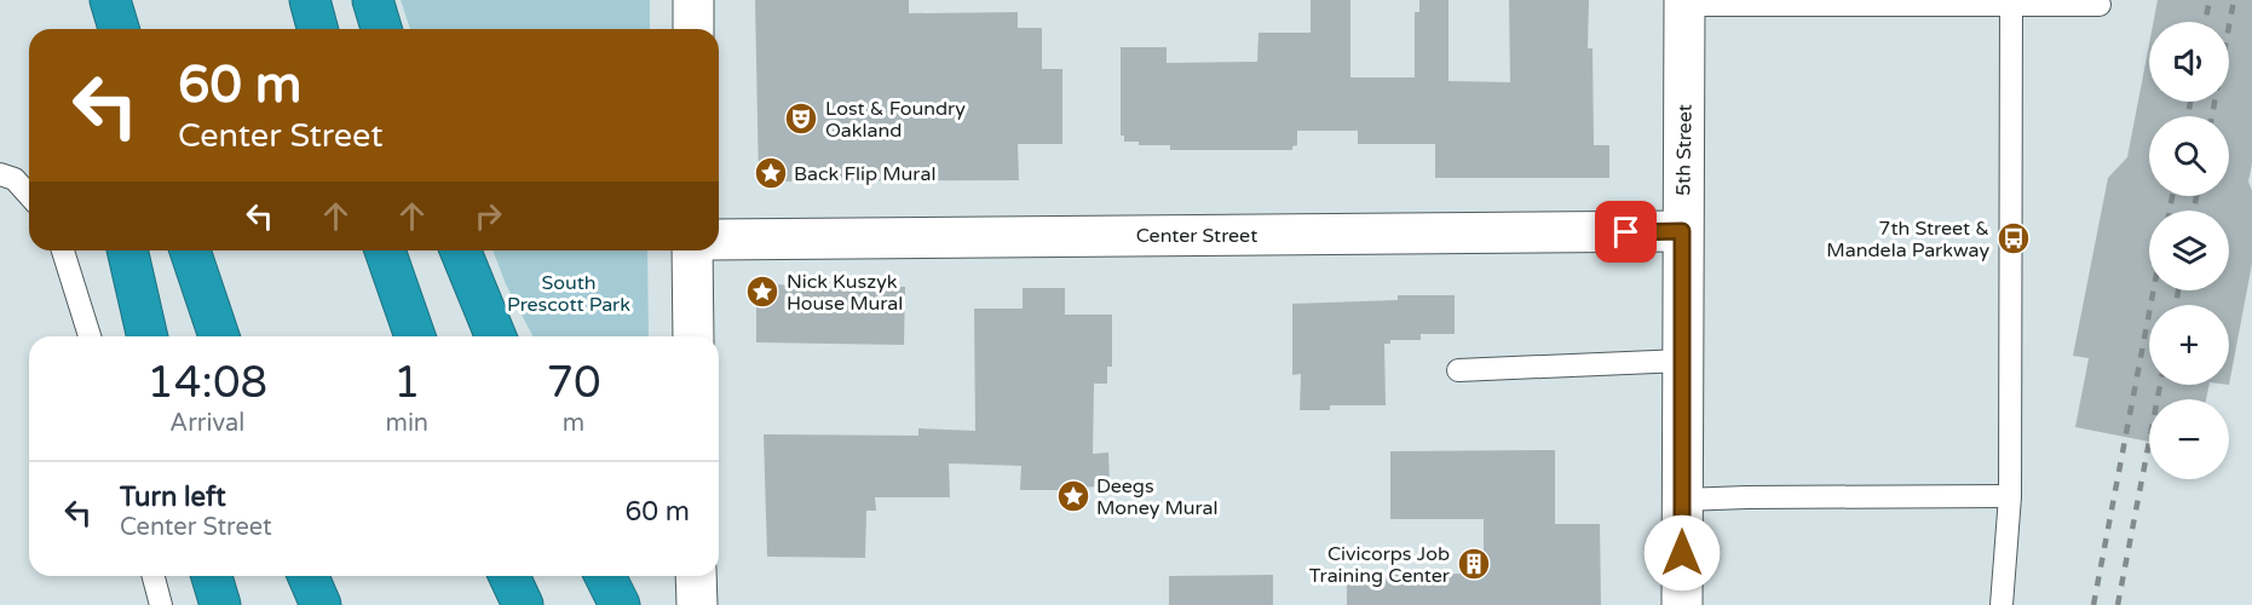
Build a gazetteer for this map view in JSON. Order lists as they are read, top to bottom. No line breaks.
{"streets":{"street":["5th Street","Center Street"]},"crossings":[["5th Street","Center Street"]],"parks":["South Prescott Park"],"places":{"theatre":["Lost & Foundry Oakland"],"place":["Back Flip Mural","Nick Kuszyk House Mural","Deegs Money Mural"],"bus stop":["7th Street & Mandela Parkway"],"building":["Civicorps Job Training Center"]},"page":{"map_buttons":["+","−"],"turn":["60 m","Center Street"],"eta":["14:08","Arrival","1","min","70","m"],"list":[{"name":"Turn left","note":"Center Street","value":"60 m"}]}}
